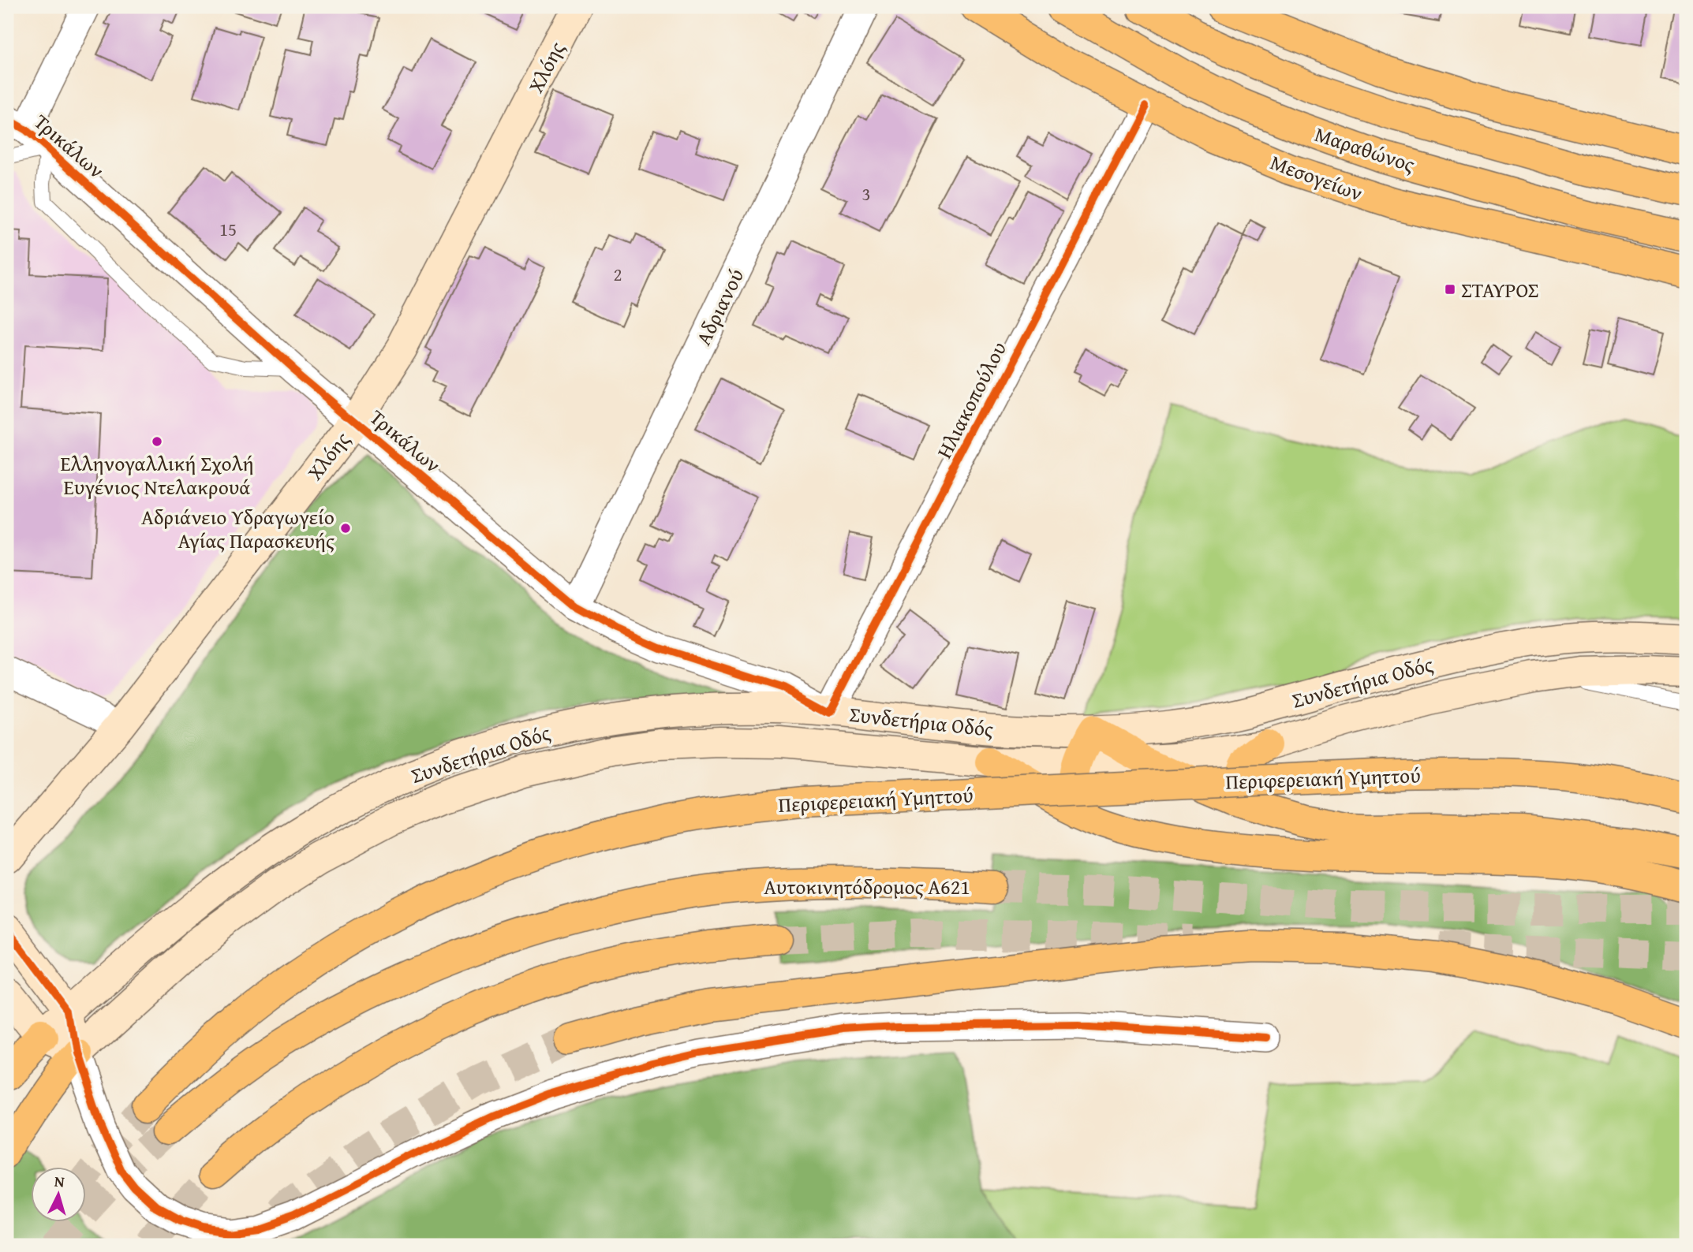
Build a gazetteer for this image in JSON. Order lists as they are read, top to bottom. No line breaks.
{"streets":{"main road":["Χλόης","Μαραθώνος","Μεσογείων","Συνδετήρια Οδός","Περιφερειακή Υμηττού","Αυτοκινητόδρομος Α621"],"street":["Τρικάλων","Αδριανού","Ηλιακοπούλου"]},"crossings":[["Χλόης","Τρικάλων"],["Τρικάλων","Αδριανού"],["Τρικάλων","Ηλιακοπούλου"],["Τρικάλων","Συνδετήρια Οδός"],["Μεσογείων","Ηλιακοπούλου"],["Ηλιακοπούλου","Συνδετήρια Οδός"]],"places":{"transit":["ΣΤΑΥΡΟΣ"],"other":["Ελληνογαλλική Σχολή Ευγένιος Ντελακρουά","Αδριάνειο Υδραγωγείο Αγίας Παρασκευής"]},"house_numbers":["3","15","2"],"north":"top"}
